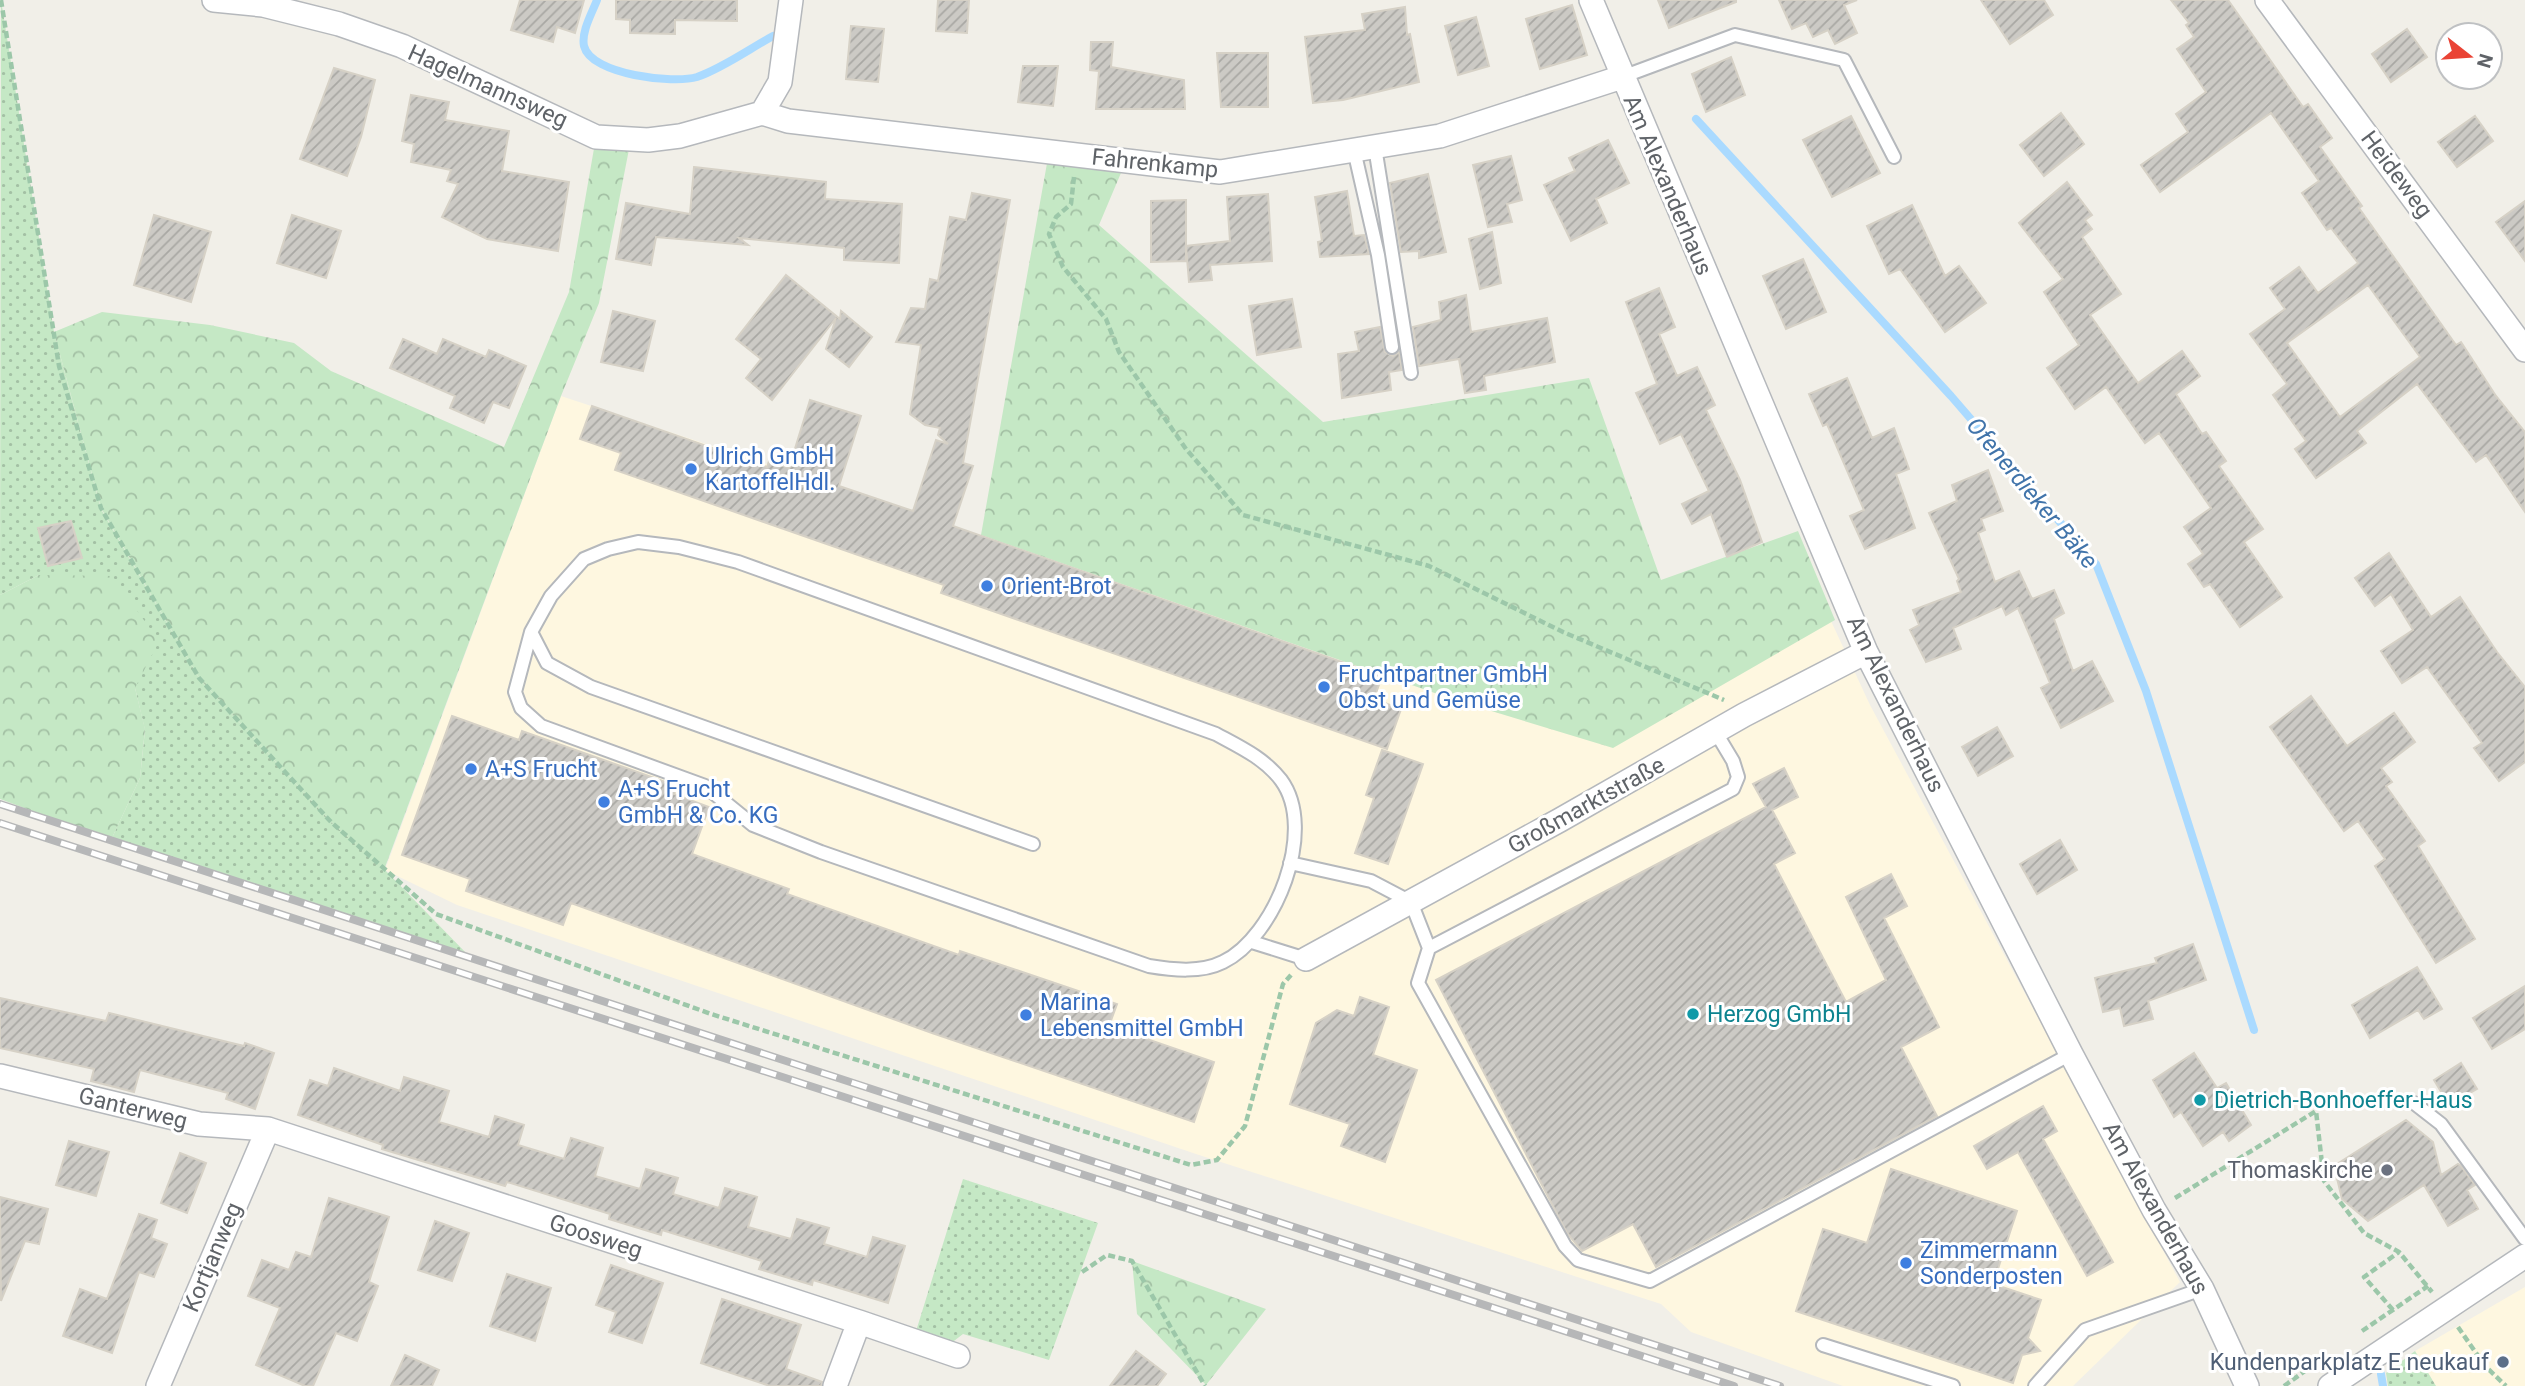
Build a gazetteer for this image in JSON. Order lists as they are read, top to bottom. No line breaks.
{"streets":{"street":["Hagelmannsweg","Fahrenkamp","Heideweg","Am Alexanderhaus","Großmarktstraße","Ganterweg","Goosweg","Kortjanweg"]},"crossings":[["Hagelmannsweg","Fahrenkamp"],["Fahrenkamp","Am Alexanderhaus"],["Am Alexanderhaus","Großmarktstraße"],["Ganterweg","Goosweg"],["Ganterweg","Kortjanweg"],["Goosweg","Kortjanweg"]],"water":["Ofenerdieker Bäke"],"places":["Ulrich GmbH KartoffelHdl.","Orient-Brot","Fruchtpartner GmbH Obst und Gemüse","A+S Frucht","A+S Frucht GmbH & Co. KG","Herzog GmbH","Marina Lebensmittel GmbH","Dietrich-Bonhoeffer-Haus","Thomaskirche","Zimmermann Sonderposten","Kundenparkplatz E neukauf"],"north":"right"}
